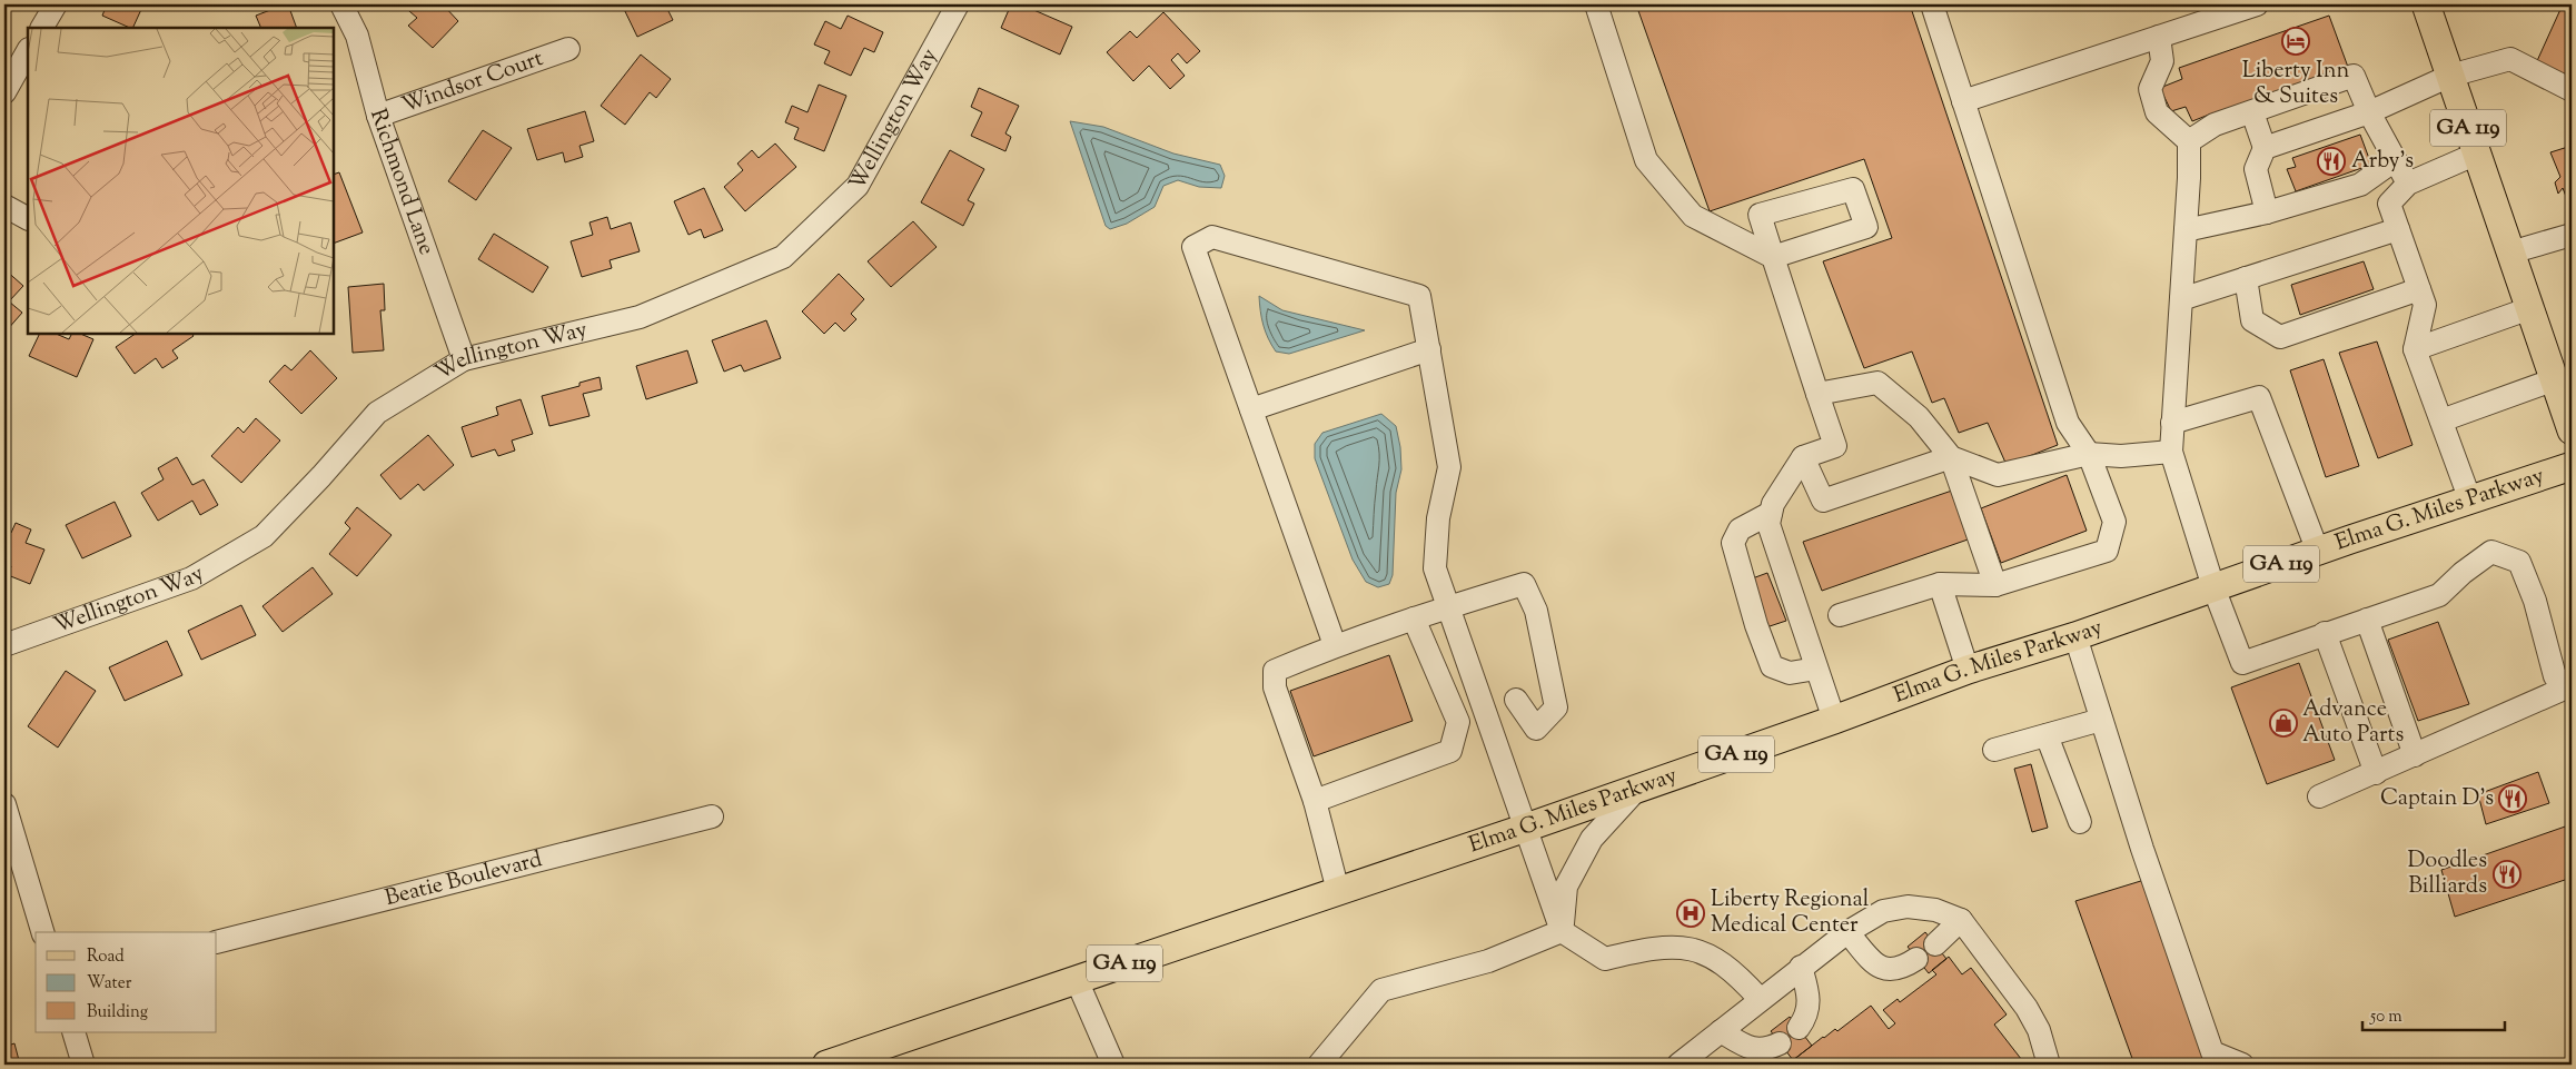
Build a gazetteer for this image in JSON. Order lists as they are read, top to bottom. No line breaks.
{"streets":{"main road":["GA 119","Elma G. Miles Parkway"],"street":["Windsor Court","Wellington Way","Richmond Lane","Beatie Boulevard"]},"crossings":[["Windsor Court","Richmond Lane"],["Wellington Way","Richmond Lane"]],"places":{"hotel":["Liberty Inn & Suites"],"restaurant":["Arby's","Captain D's","Doodles Billiards"],"shop":["Advance Auto Parts"],"hospital":["Liberty Regional Medical Center"]},"legend":["Road","Water","Building"],"scale_bar":"50 m"}
